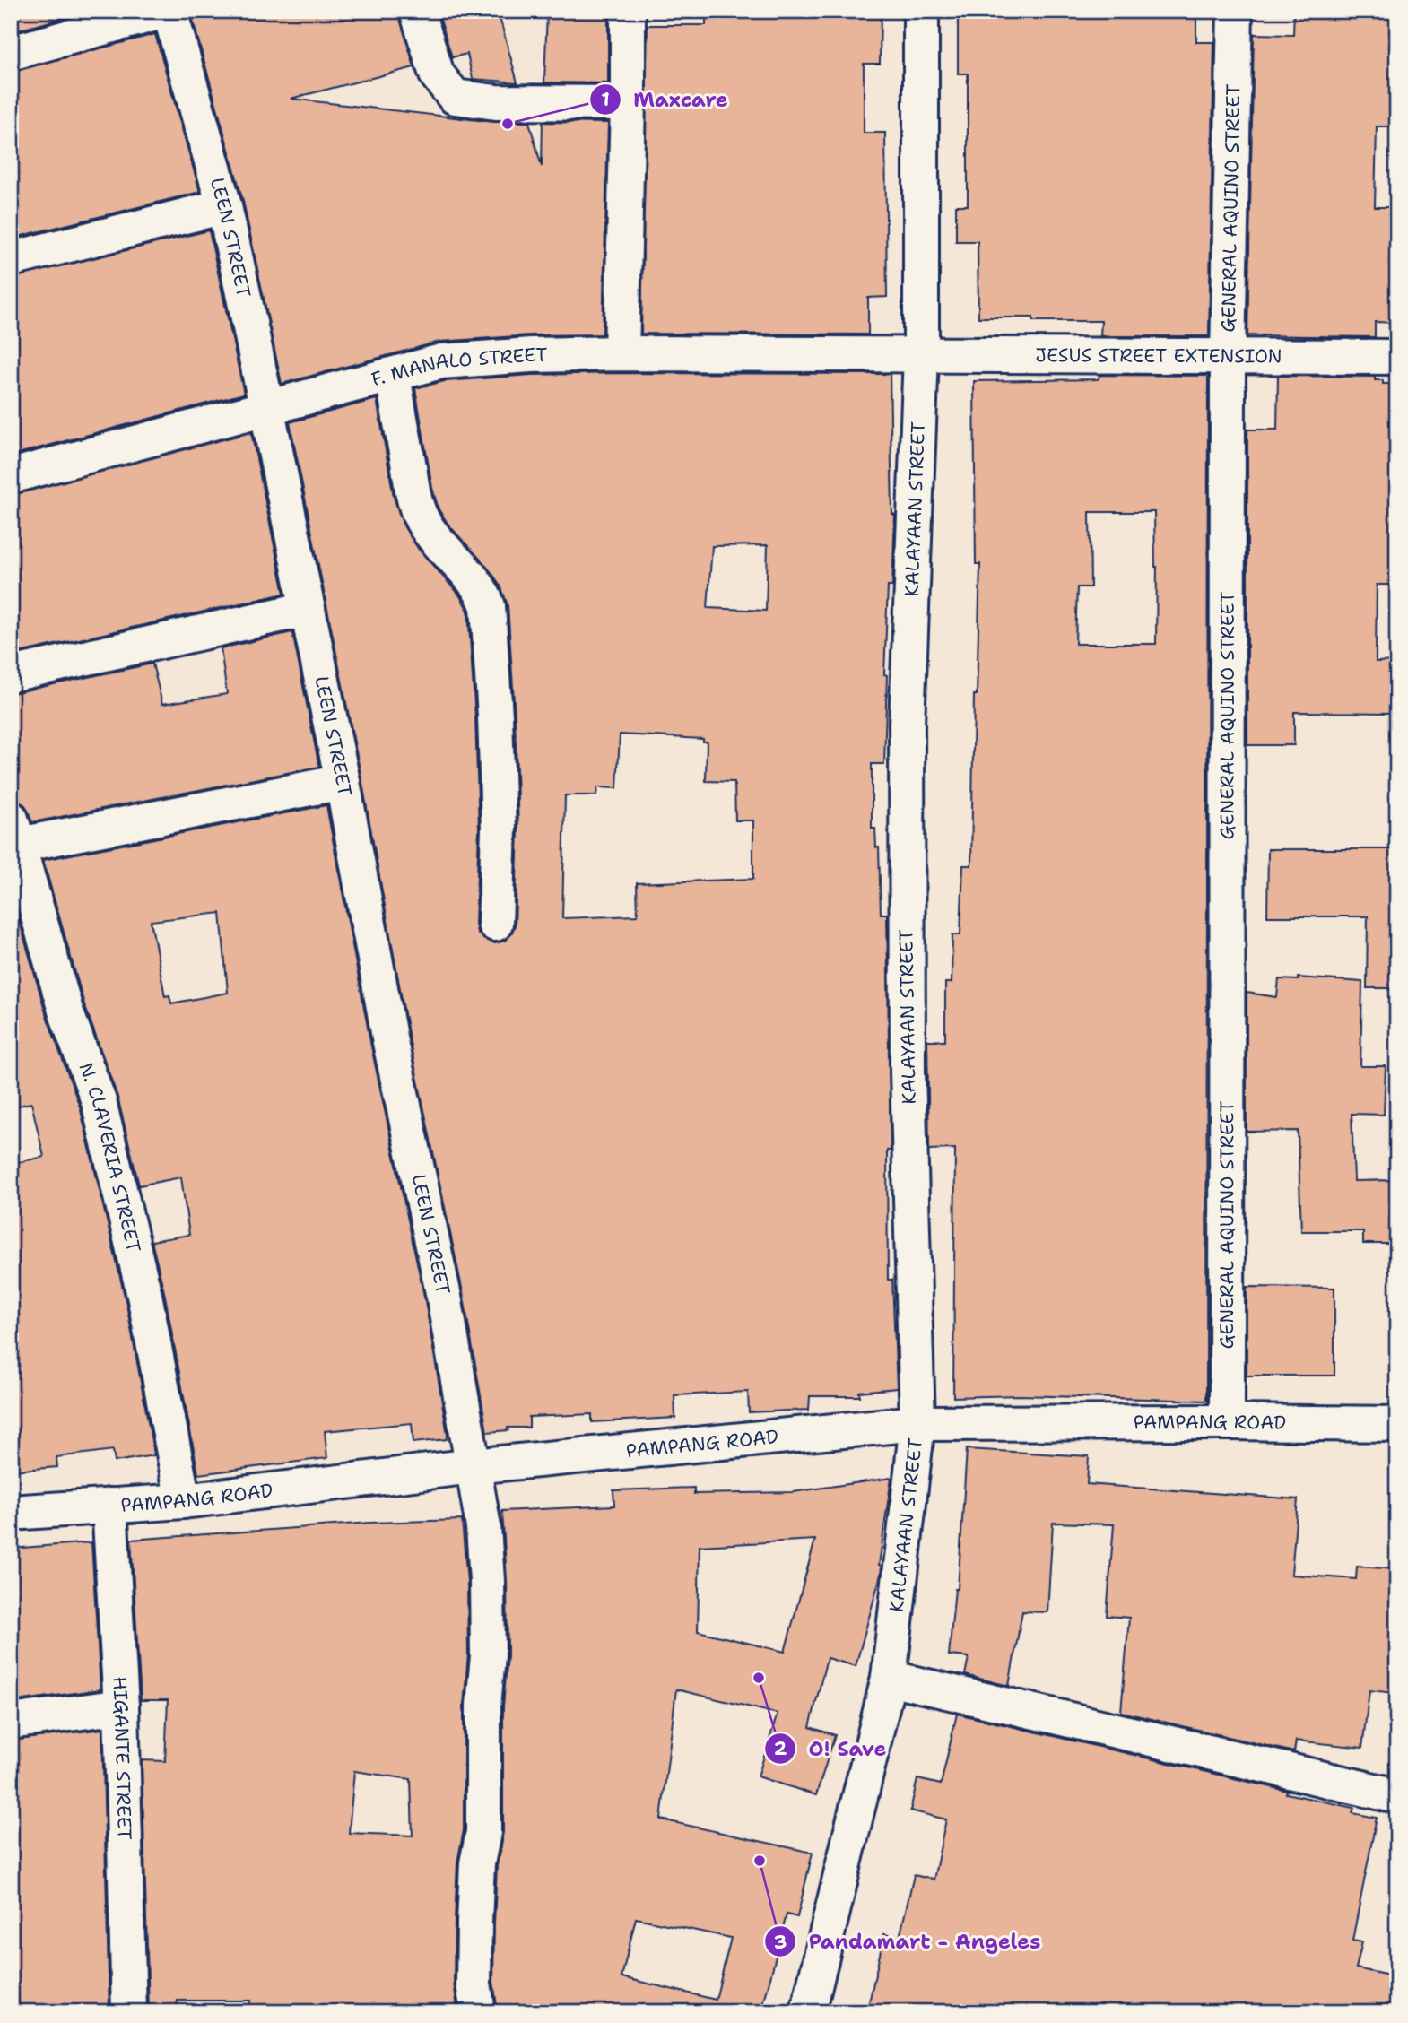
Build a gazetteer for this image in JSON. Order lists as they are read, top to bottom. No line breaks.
{"streets":{"street":["GENERAL AQUINO STREET","LEEN STREET","JESUS STREET EXTENSION","F. MANALO STREET","KALAYAAN STREET","N. CLAVERIA STREET","PAMPANG ROAD","HIGANTE STREET"]},"crossings":[["GENERAL AQUINO STREET","JESUS STREET EXTENSION"],["GENERAL AQUINO STREET","PAMPANG ROAD"],["LEEN STREET","F. MANALO STREET"],["LEEN STREET","PAMPANG ROAD"],["JESUS STREET EXTENSION","F. MANALO STREET"],["JESUS STREET EXTENSION","KALAYAAN STREET"],["F. MANALO STREET","KALAYAAN STREET"],["KALAYAAN STREET","PAMPANG ROAD"],["N. CLAVERIA STREET","PAMPANG ROAD"],["PAMPANG ROAD","HIGANTE STREET"]],"places":["Maxcare","O! Save","Pandamart - Angeles"]}
